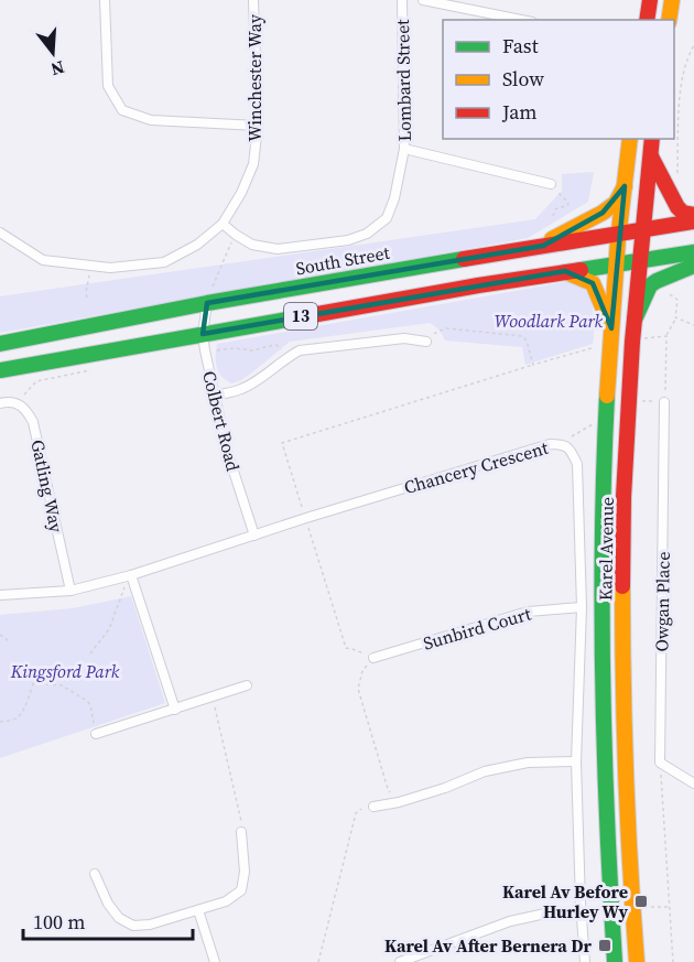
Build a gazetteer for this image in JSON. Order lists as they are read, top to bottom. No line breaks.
{"streets":{"main road":["South Street","13","Karel Avenue"],"street":["Winchester Way","Lombard Street","Colbert Road","Chancery Crescent","Gatling Way","Owgan Place","Sunbird Court"]},"crossings":[["Winchester Way","Lombard Street"],["South Street","Colbert Road"],["South Street","Karel Avenue"],["13","Colbert Road"],["13","Karel Avenue"],["Colbert Road","Chancery Crescent"],["Chancery Crescent","Gatling Way"],["Chancery Crescent","Sunbird Court"]],"parks":["Woodlark Park","Kingsford Park"],"places":{"transit":["Karel Av Before Hurley Wy","Karel Av After Bernera Dr"]},"legend":["Fast","Slow","Jam"],"scale_bar":"100 m","north":"bottom"}
